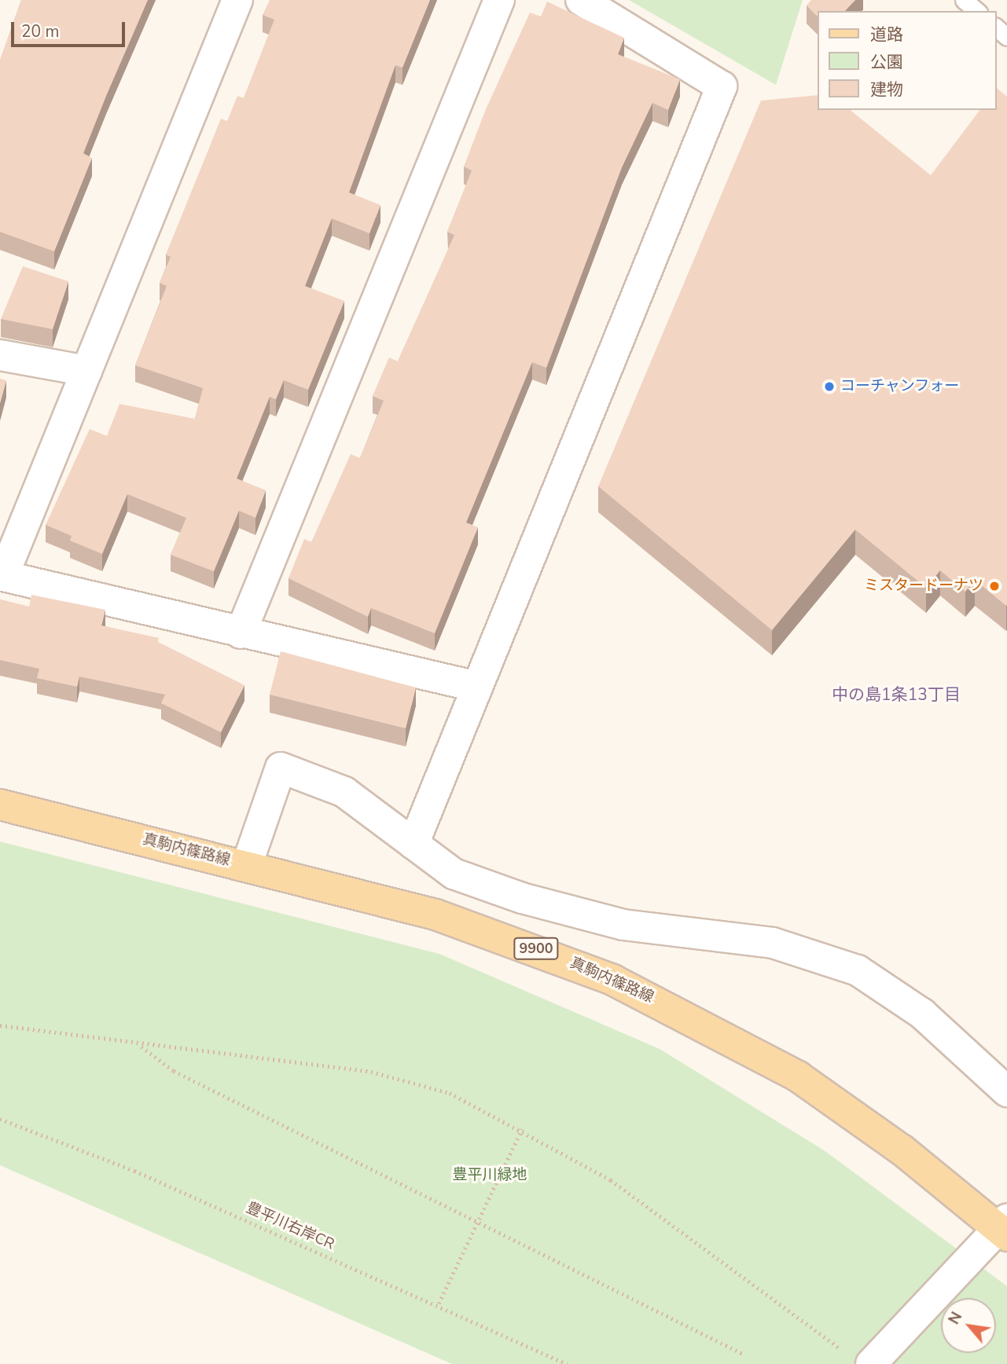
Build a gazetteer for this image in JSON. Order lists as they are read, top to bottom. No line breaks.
{"streets":{"main road":["真駒内篠路線","9900"],"path":["豊平川右岸CR"]},"districts":["中の島1条13丁目"],"parks":["豊平川緑地"],"places":["コーチャンフォー","ミスタードーナツ"],"legend":["道路","公園","建物"],"scale_bar":"20 m","north":"top left"}
